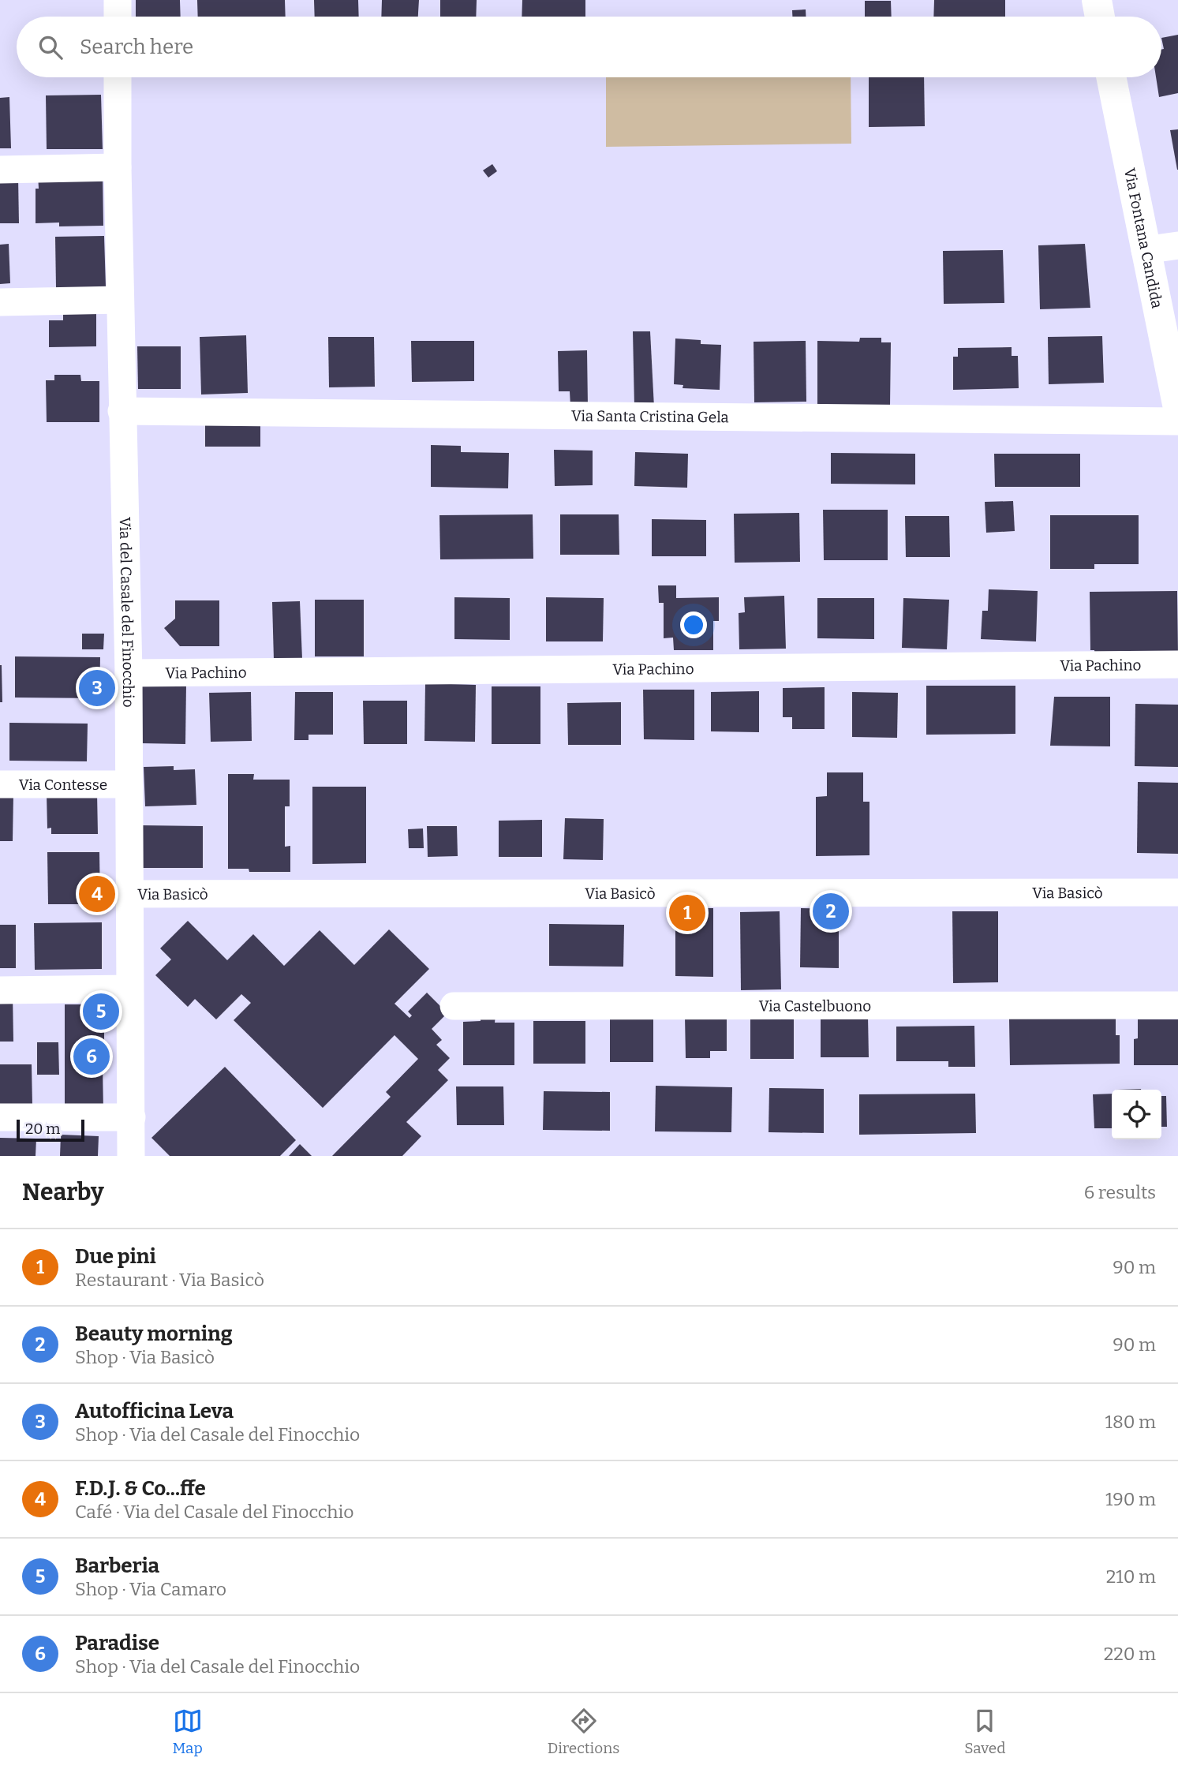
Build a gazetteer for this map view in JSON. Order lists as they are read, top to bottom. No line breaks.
{"streets":{"main road":["Via Fontana Candida"],"street":["Via Santa Cristina Gela","Via del Casale del Finocchio","Via Pachino","Via Contesse","Via Basicò","Via Castelbuono"]},"crossings":[["Via Santa Cristina Gela","Via del Casale del Finocchio"],["Via del Casale del Finocchio","Via Pachino"],["Via del Casale del Finocchio","Via Contesse"],["Via del Casale del Finocchio","Via Basicò"]],"scale_bar":"20 m","page":{"search":"Search here","pins":["3","4","2","1","5","6"],"scale":"20 m","heading":["Nearby","6 results"],"list":[{"mark":"1","name":"Due pini","note":"Restaurant · Via Basicò","value":"90 m"},{"mark":"2","name":"Beauty morning","note":"Shop · Via Basicò","value":"90 m"},{"mark":"3","name":"Autofficina Leva","note":"Shop · Via del Casale del Finocchio","value":"180 m"},{"mark":"4","name":"F.D.J. & Co...ffe","note":"Café · Via del Casale del Finocchio","value":"190 m"},{"mark":"5","name":"Barberia","note":"Shop · Via Camaro","value":"210 m"},{"mark":"6","name":"Paradise","note":"Shop · Via del Casale del Finocchio","value":"220 m"}],"nav":["Map","Directions","Saved"]}}
